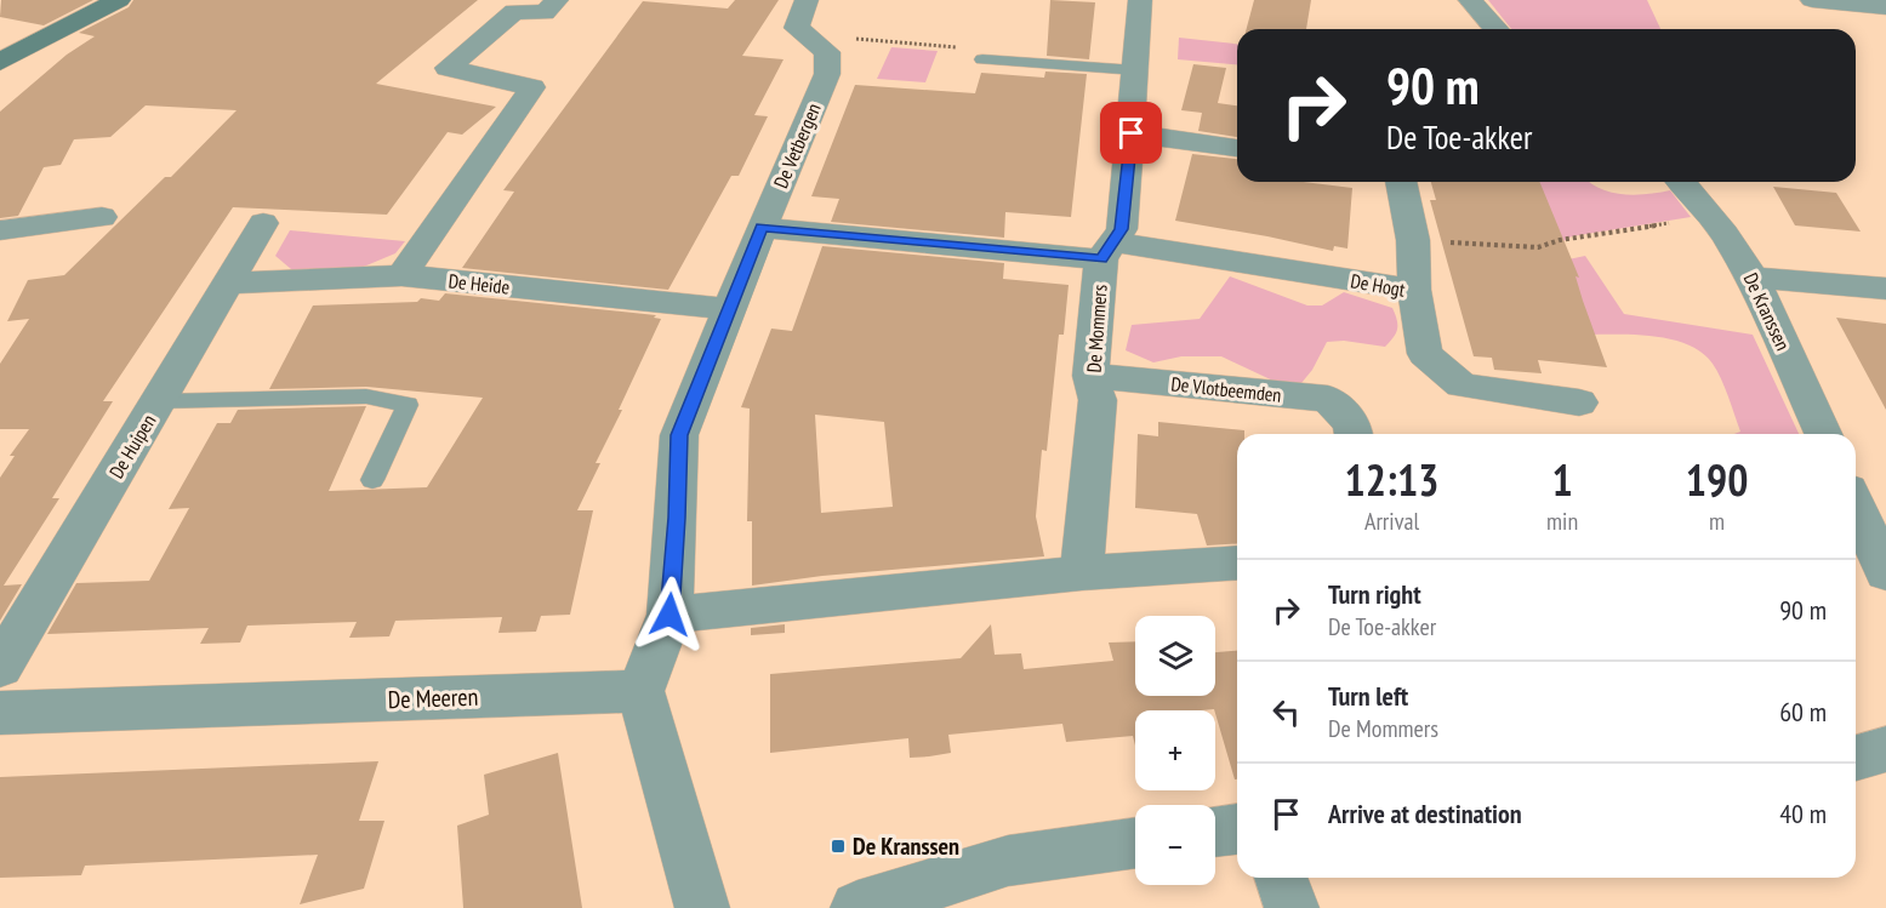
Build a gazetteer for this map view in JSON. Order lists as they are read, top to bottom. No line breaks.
{"streets":{"street":["De Vetbergen","De Heide","De Hogt","De Kranssen","De Mommers","De Vlotbeemden","De Huipen","De Meeren"]},"crossings":[["De Vetbergen","De Heide"],["De Vetbergen","De Hogt"],["De Vetbergen","De Meeren"],["De Heide","De Huipen"],["De Hogt","De Mommers"],["De Mommers","De Vlotbeemden"]],"places":{"transit":["De Kranssen"]},"page":{"turn":["90 m","De Toe-akker"],"eta":["12:13","Arrival","1","min","190","m"],"list":[{"name":"Turn right","note":"De Toe-akker","value":"90 m"},{"name":"Turn left","note":"De Mommers","value":"60 m"},{"name":"Arrive at destination","value":"40 m"}],"map_buttons":["+","−"]}}
